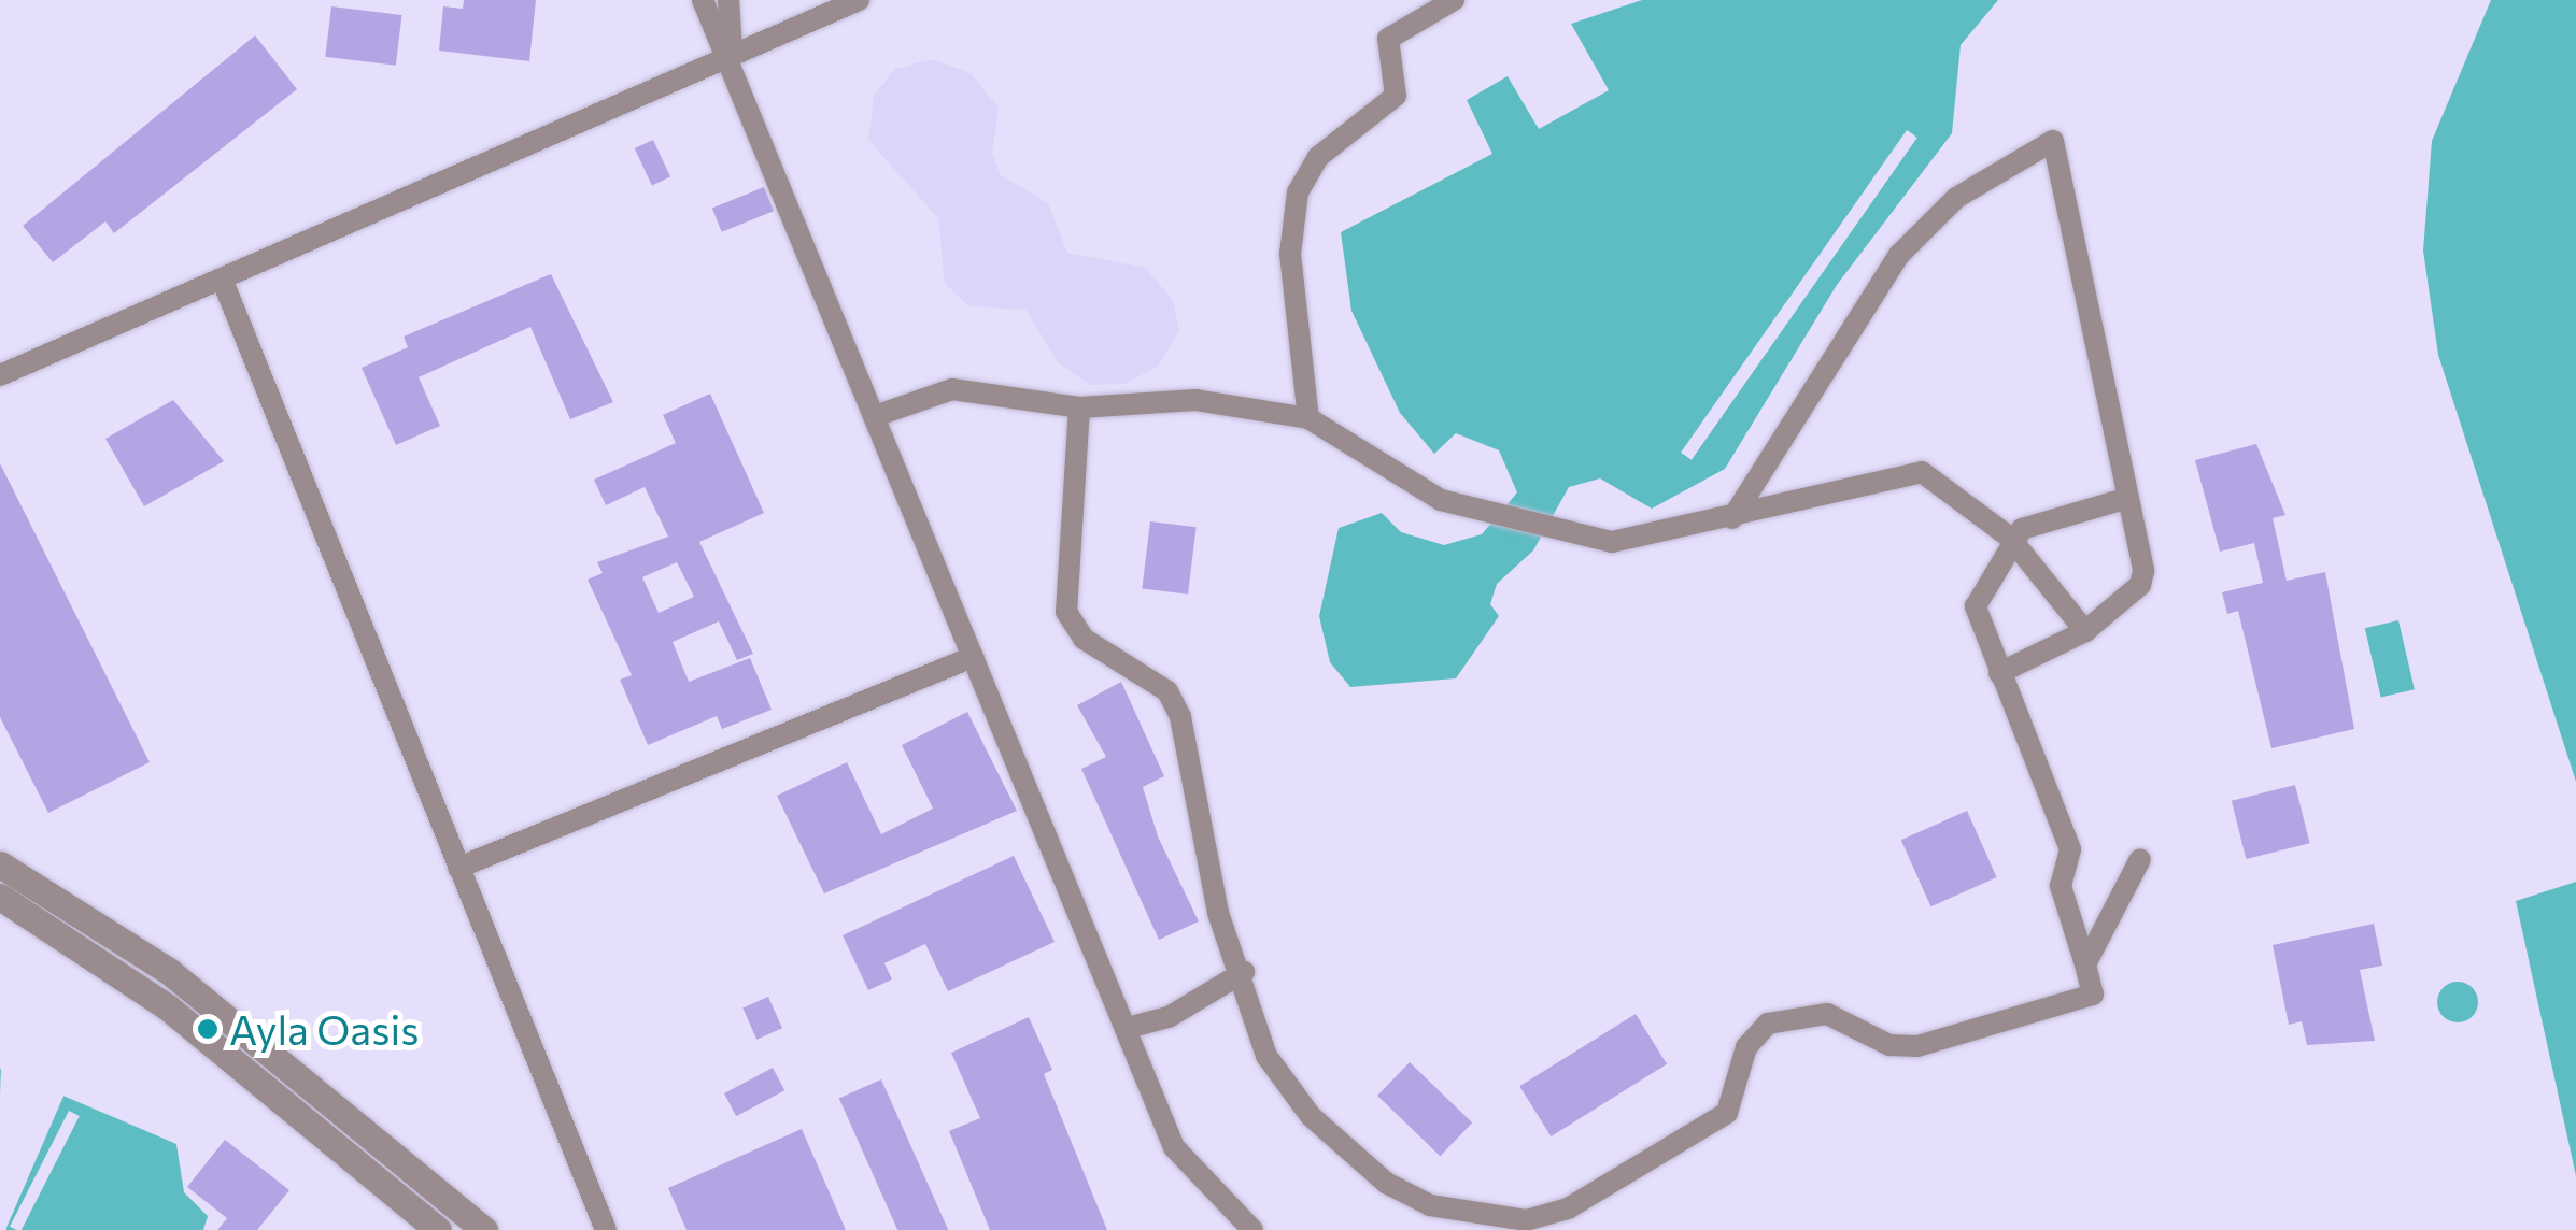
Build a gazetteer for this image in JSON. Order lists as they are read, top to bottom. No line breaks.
{"places":["Ayla Oasis"]}
